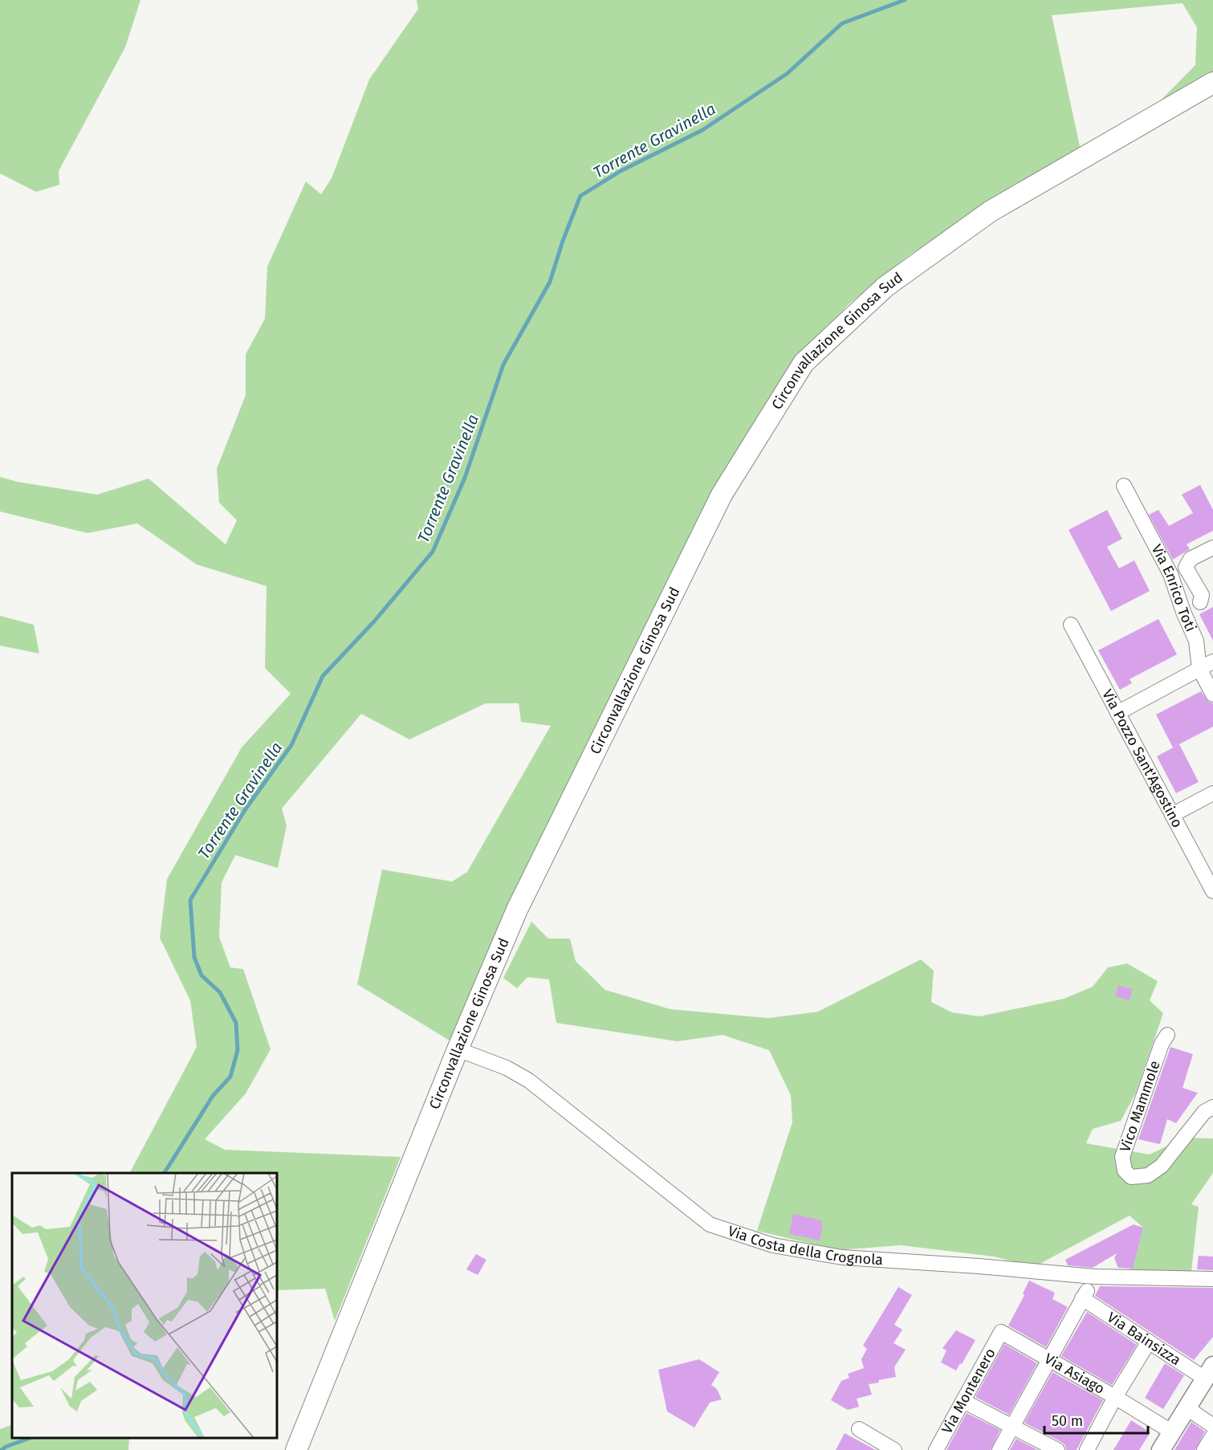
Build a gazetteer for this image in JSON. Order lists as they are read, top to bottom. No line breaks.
{"streets":{"main road":["Circonvallazione Ginosa Sud"],"street":["Via Enrico Toti","Via Pozzo Sant'Agostino","Vico Mammole","Via Costa della Crognola","Via Bainsizza","Via Asiago","Via Montenero"]},"crossings":[["Circonvallazione Ginosa Sud","Via Costa della Crognola"],["Via Bainsizza","Via Asiago"],["Via Asiago","Via Montenero"]],"water":["Torrente Gravinella"],"scale_bar":"50 m"}
